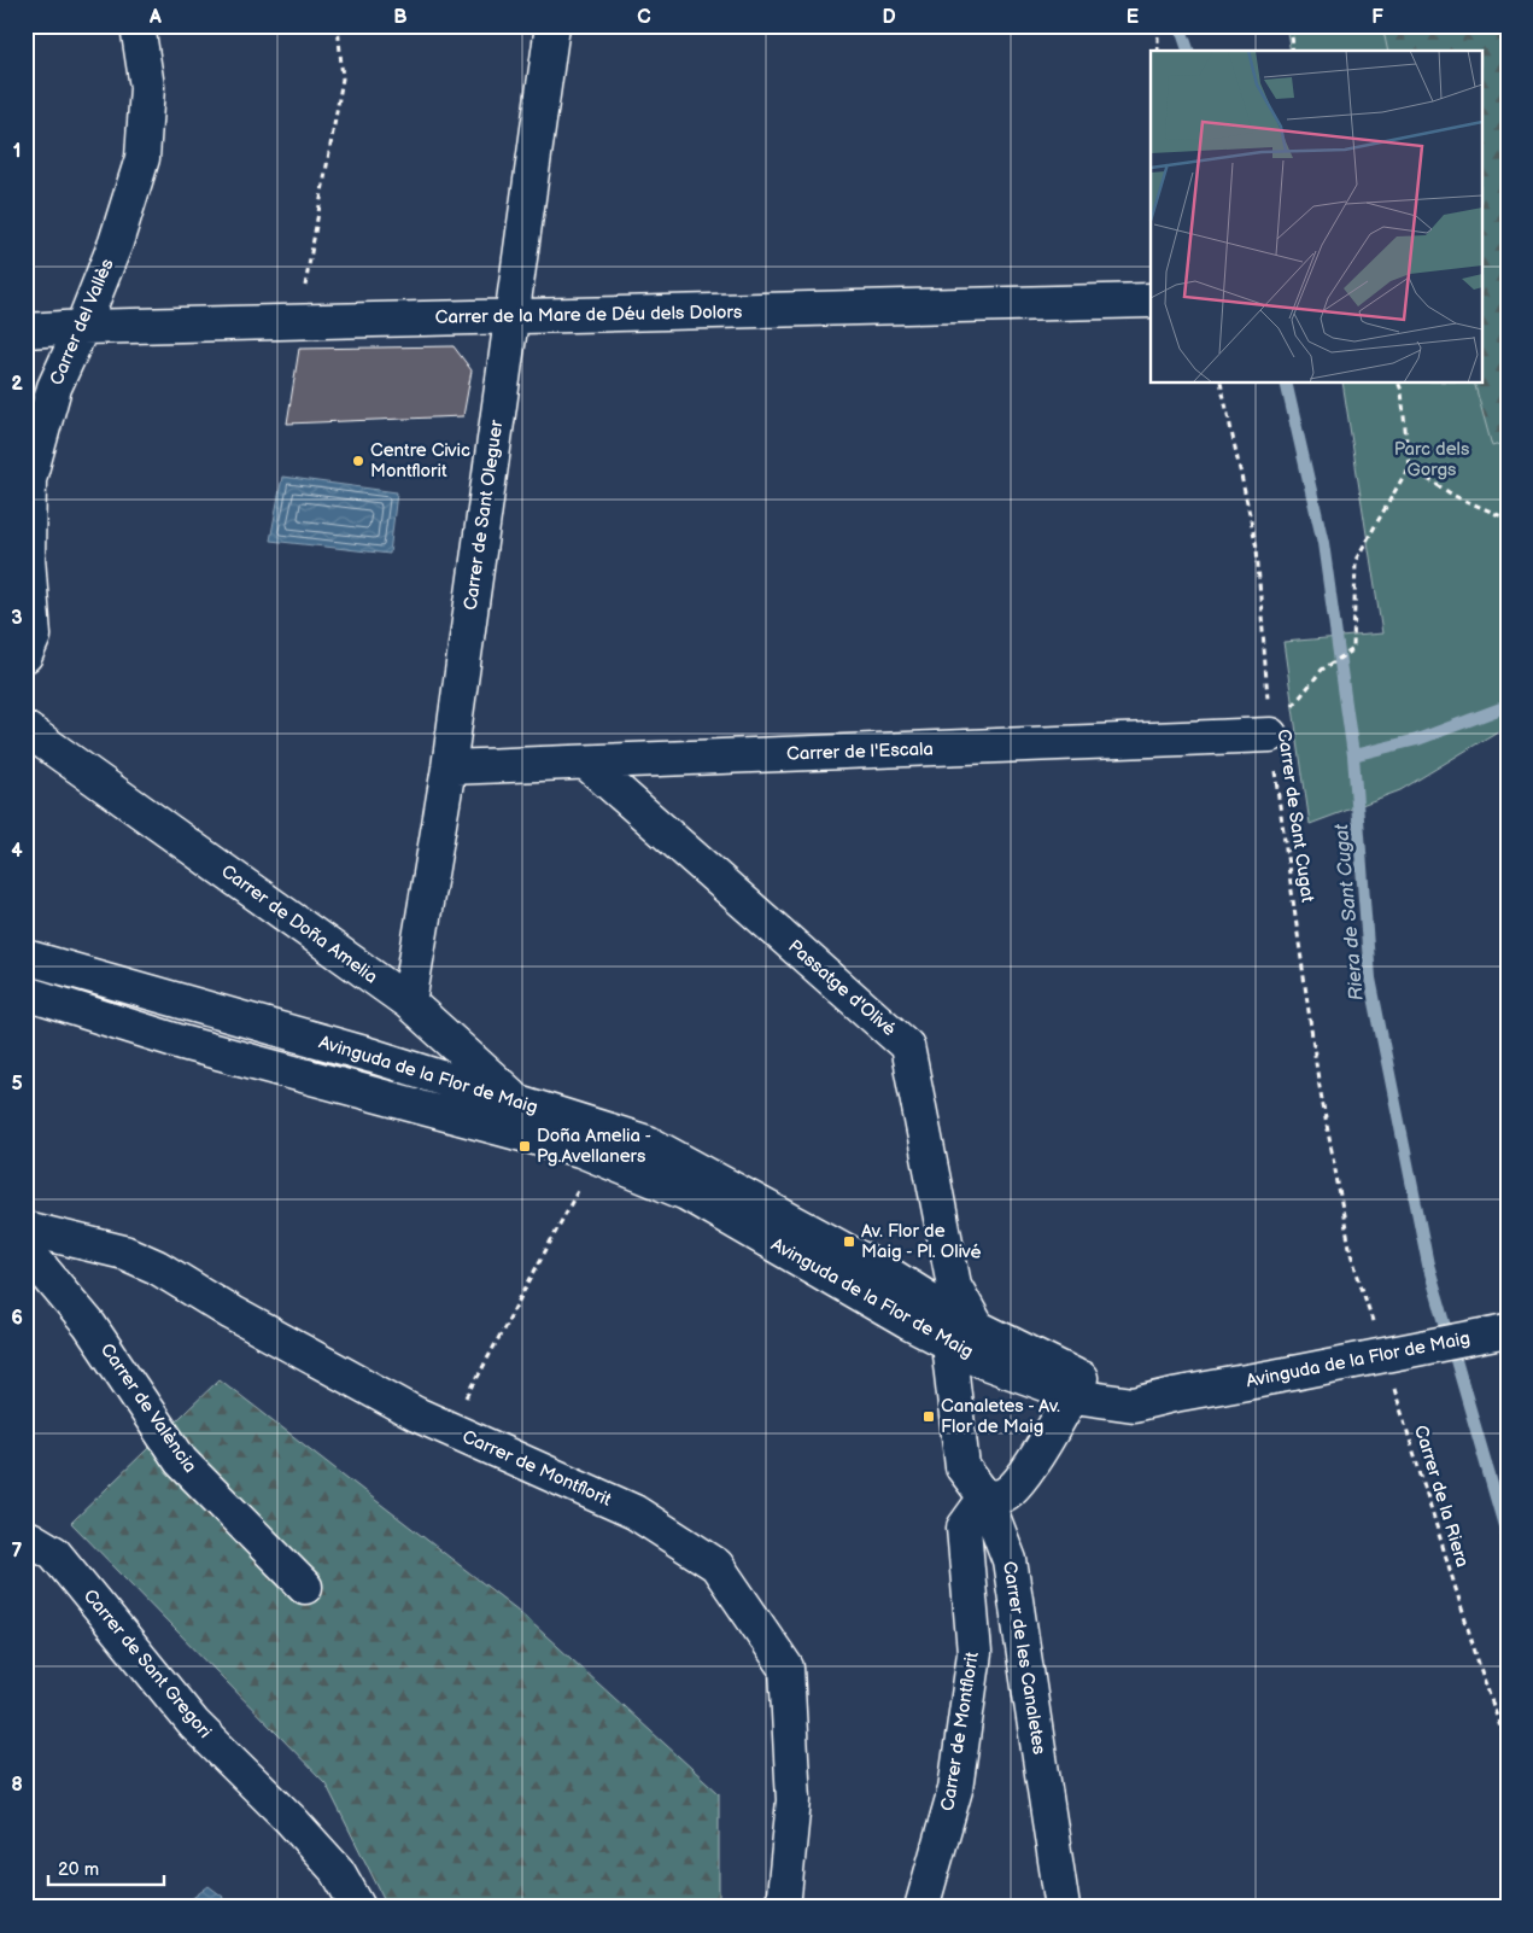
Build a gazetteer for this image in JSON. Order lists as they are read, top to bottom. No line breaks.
{"streets":{"street":["Carrer de la Mare de Déu dels Dolors","Carrer del Vallès","Carrer de Sant Oleguer","Carrer de l'Escala","Carrer de Doña Amelia","Passatge d'Olivé","Avinguda de la Flor de Maig","Carrer de València","Carrer de Montflorit","Carrer de les Canaletes","Carrer de Sant Gregori"],"path":["Carrer de Sant Cugat","Carrer de la Riera"]},"crossings":[["Carrer de la Mare de Déu dels Dolors","Carrer del Vallès"],["Carrer de la Mare de Déu dels Dolors","Carrer de Sant Oleguer"],["Carrer de Sant Oleguer","Carrer de l'Escala"],["Carrer de Sant Oleguer","Carrer de Doña Amelia"],["Carrer de l'Escala","Carrer de Sant Cugat"],["Carrer de l'Escala","Passatge d'Olivé"],["Carrer de Doña Amelia","Avinguda de la Flor de Maig"],["Passatge d'Olivé","Avinguda de la Flor de Maig"],["Carrer de Montflorit","Carrer de les Canaletes"]],"water":["Riera de Sant Cugat"],"parks":["Parc dels Gorgs"],"places":{"other":["Centre Civic Montflorit"],"transit":["Doña Amelia - Pg.Avellaners","Av. Flor de Maig - Pl. Olivé","Canaletes - Av. Flor de Maig"]},"scale_bar":"20 m","grid":{"columns":["A","B","C","D","E","F"],"rows":["1","2","3","4","5","6","7","8"]}}
